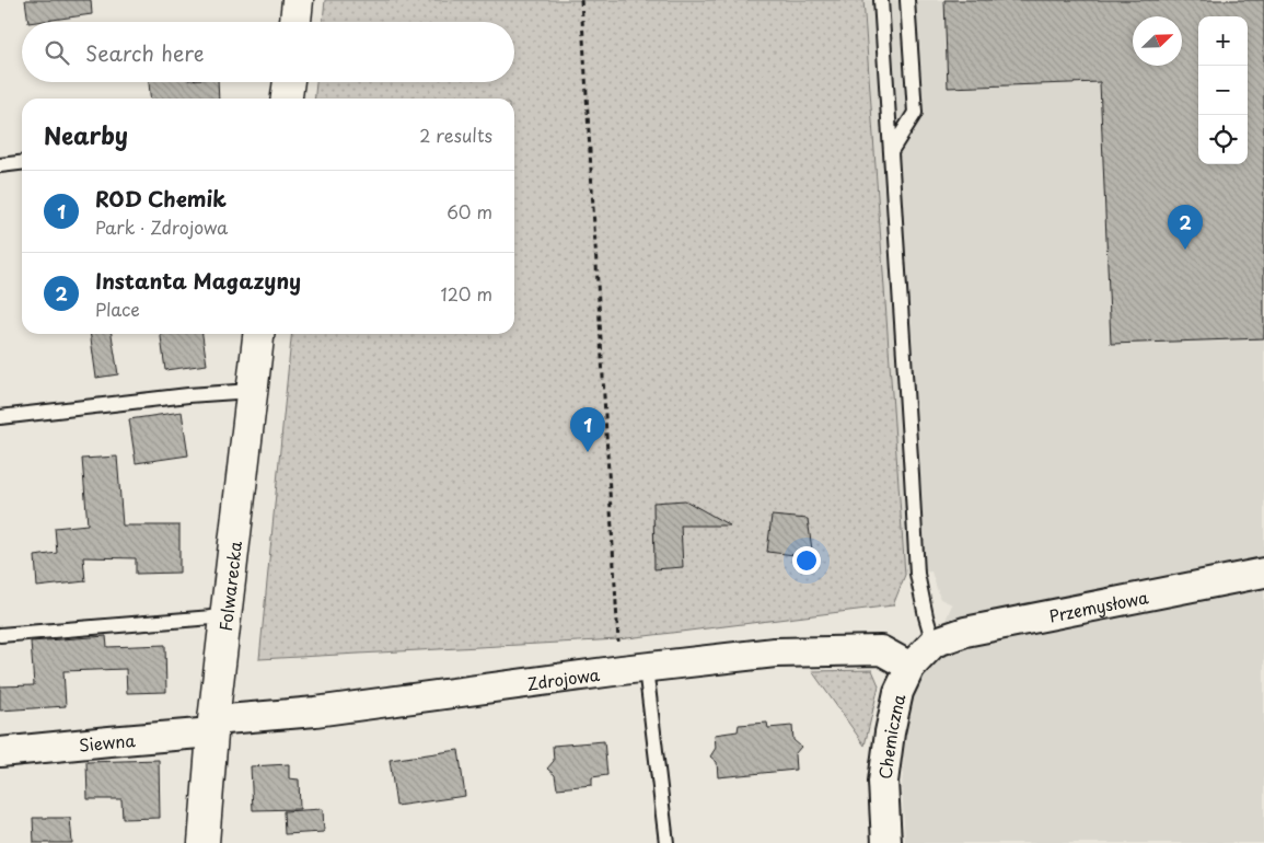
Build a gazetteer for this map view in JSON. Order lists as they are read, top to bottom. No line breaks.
{"streets":{"street":["Folwarecka","Przemysłowa","Zdrojowa","Chemiczna","Siewna"]},"crossings":[["Folwarecka","Zdrojowa"],["Folwarecka","Siewna"],["Przemysłowa","Chemiczna"],["Zdrojowa","Chemiczna"],["Zdrojowa","Siewna"]],"north":"top right","page":{"map_buttons":["+","−"],"search":"Search here","heading":["Nearby","2 results"],"list":[{"mark":"1","name":"ROD Chemik","note":"Park · Zdrojowa","value":"60 m"},{"mark":"2","name":"Instanta Magazyny","note":"Place","value":"120 m"}],"pins":["2","1"]}}
